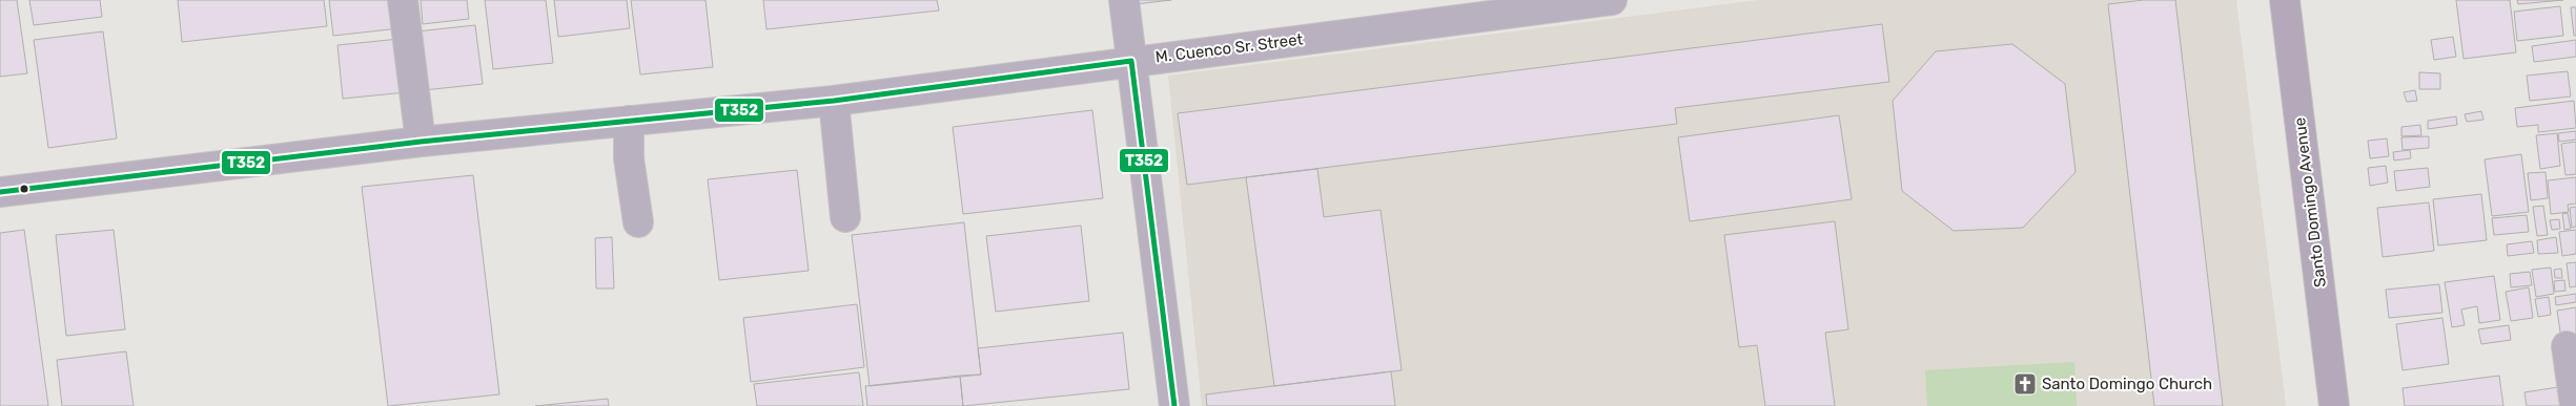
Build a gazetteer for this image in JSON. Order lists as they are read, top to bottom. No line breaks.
{"streets":{"main road":["Santo Domingo Avenue"],"street":["M. Cuenco Sr. Street"]},"places":{"church":["Santo Domingo Church"]},"lines":["transit line T352"]}
